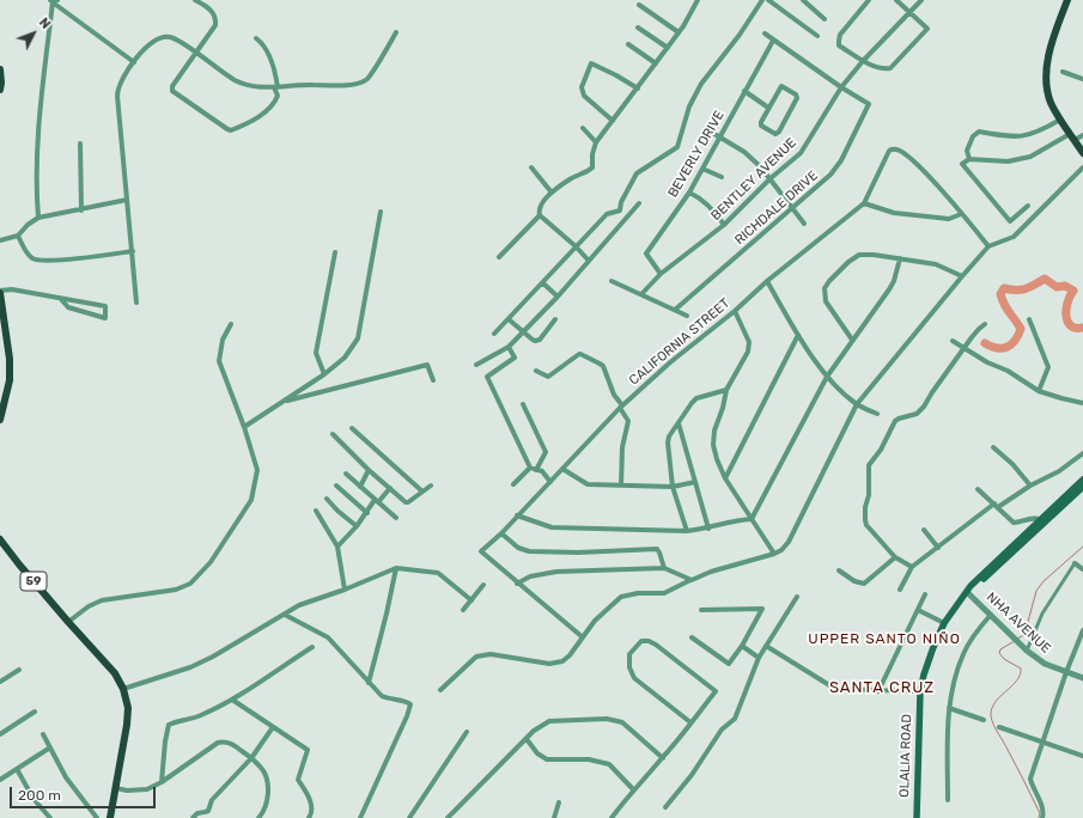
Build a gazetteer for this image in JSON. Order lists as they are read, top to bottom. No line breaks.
{"streets":{"main road":["59","OLALIA ROAD"],"street":["BEVERLY DRIVE","BENTLEY AVENUE","RICHDALE DRIVE","CALIFORNIA STREET","NHA AVENUE"]},"crossings":[["BEVERLY DRIVE","BENTLEY AVENUE"],["BENTLEY AVENUE","RICHDALE DRIVE"],["NHA AVENUE","OLALIA ROAD"]],"districts":["UPPER SANTO NIÑO","SANTA CRUZ"],"scale_bar":"200 m","north":"top right"}
